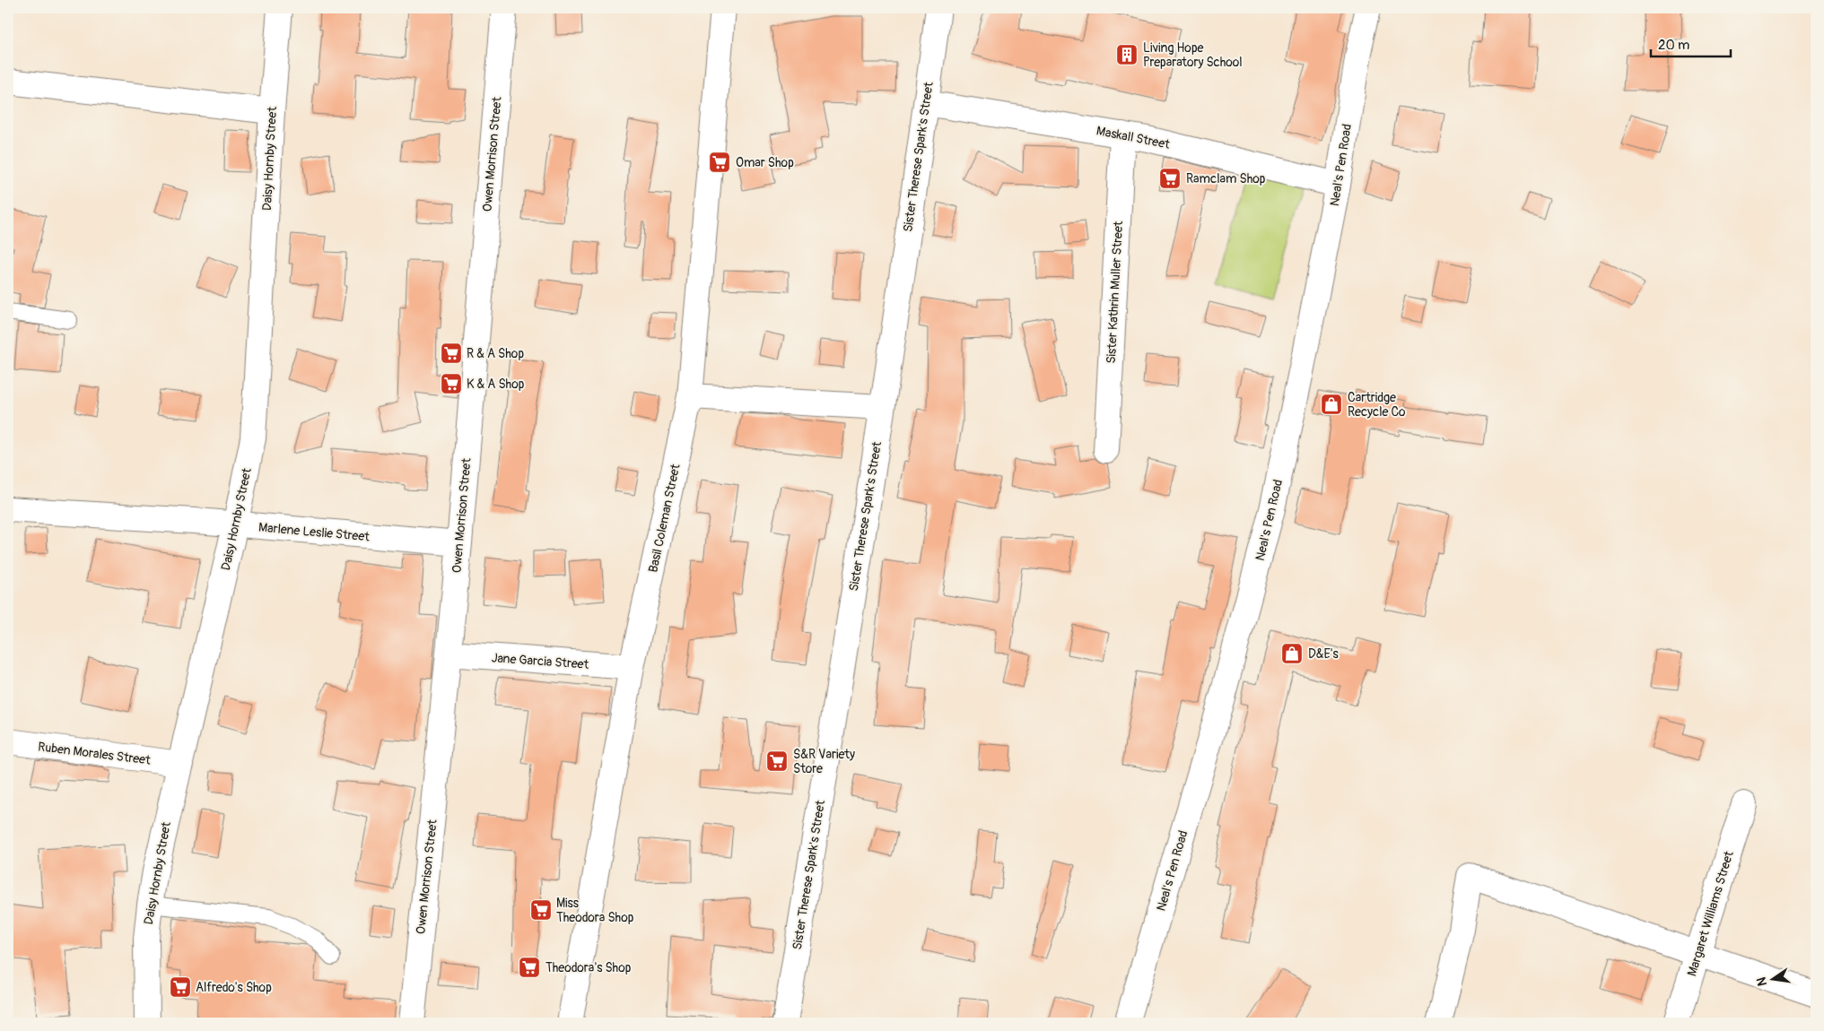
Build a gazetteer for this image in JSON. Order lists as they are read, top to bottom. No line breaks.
{"streets":{"street":["Maskall Street","Owen Morrison Street","Sister Therese Spark's Street","Daisy Hornby Street","Neal's Pen Road","Sister Kathrin Muller Street","Basil Coleman Street","Marlene Leslie Street","Jane Garcia Street","Ruben Morales Street","Margaret Williams Street"]},"crossings":[["Maskall Street","Sister Therese Spark's Street"],["Maskall Street","Neal's Pen Road"],["Maskall Street","Sister Kathrin Muller Street"],["Owen Morrison Street","Marlene Leslie Street"],["Owen Morrison Street","Jane Garcia Street"],["Daisy Hornby Street","Marlene Leslie Street"],["Daisy Hornby Street","Ruben Morales Street"],["Basil Coleman Street","Jane Garcia Street"]],"places":{"building":["Living Hope Preparatory School"],"supermarket":["Omar Shop","Ramclam Shop","R & A Shop","K & A Shop","S&R Variety Store","Miss Theodora Shop","Theodora's Shop","Alfredo's Shop"],"shop":["Cartridge Recycle Co","D&E's"]},"scale_bar":"20 m","north":"left"}
